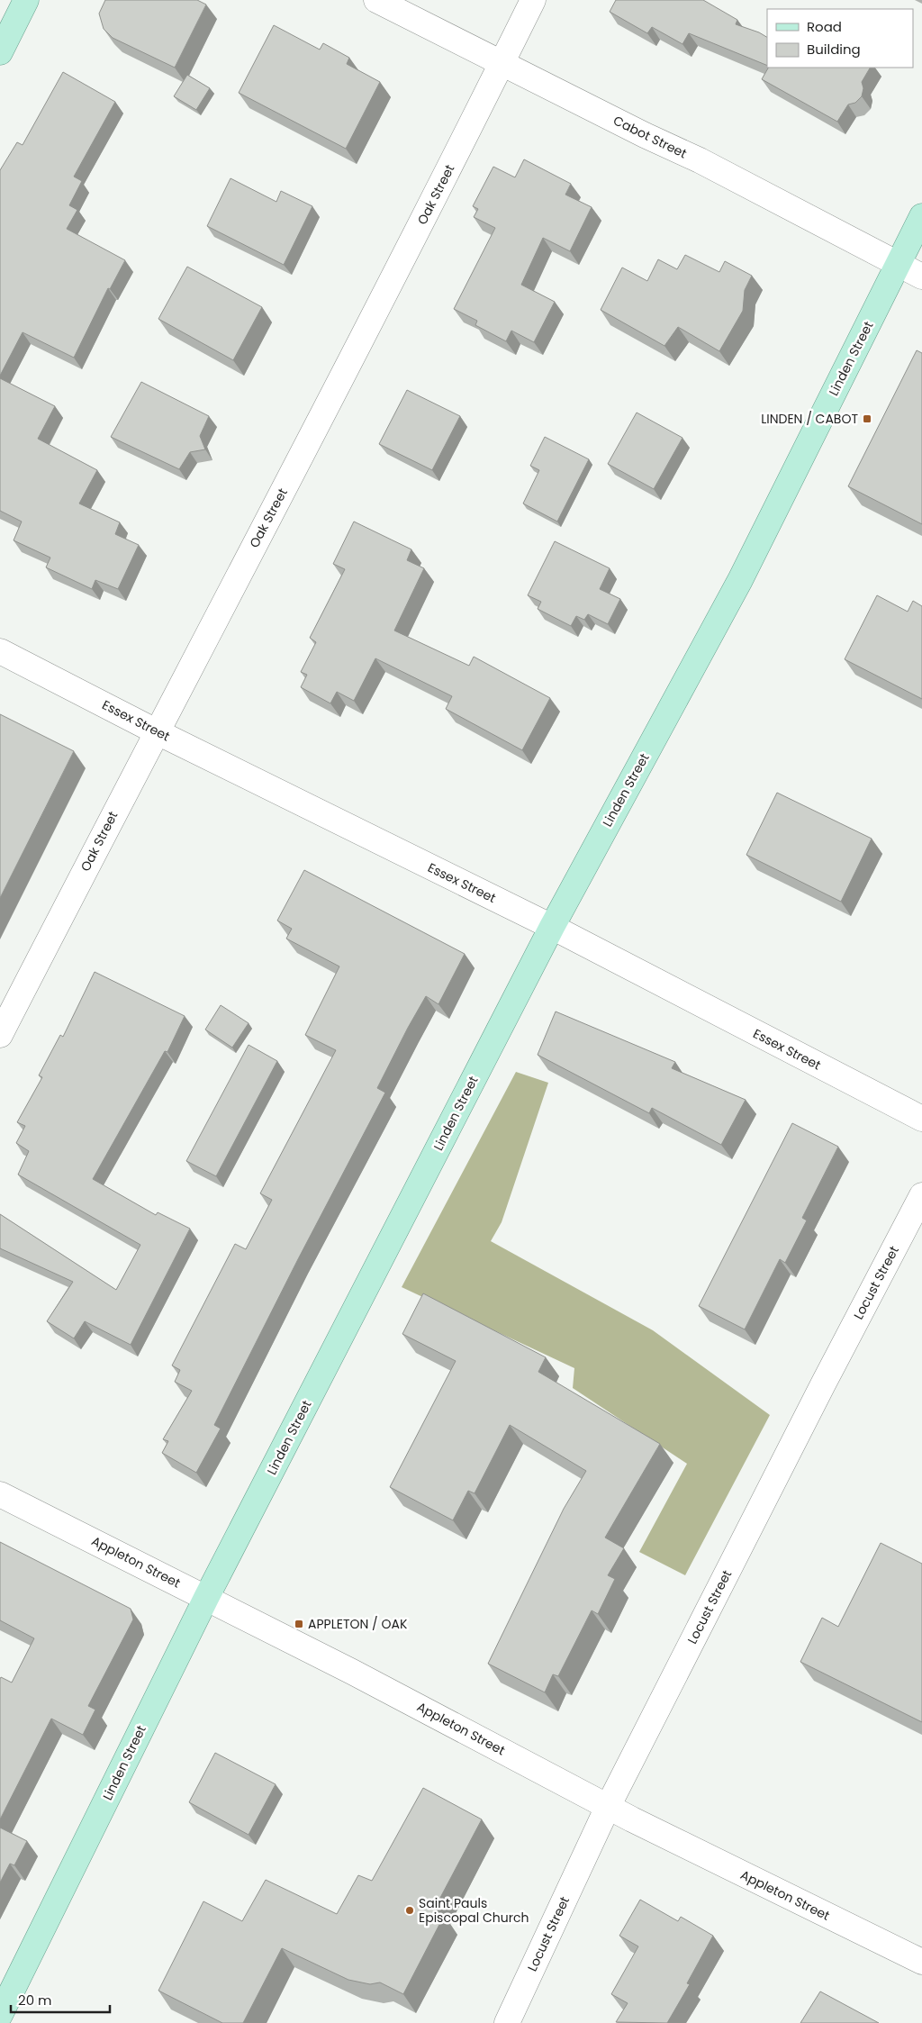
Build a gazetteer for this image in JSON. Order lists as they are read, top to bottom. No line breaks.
{"streets":{"main road":["Linden Street"],"street":["Cabot Street","Oak Street","Essex Street","Locust Street","Appleton Street"]},"crossings":[["Cabot Street","Oak Street"],["Cabot Street","Linden Street"],["Oak Street","Essex Street"],["Linden Street","Essex Street"],["Linden Street","Appleton Street"],["Locust Street","Appleton Street"]],"places":{"transit":["LINDEN / CABOT","APPLETON / OAK"],"other":["Saint Pauls Episcopal Church"]},"legend":["Road","Building"],"scale_bar":"20 m"}
